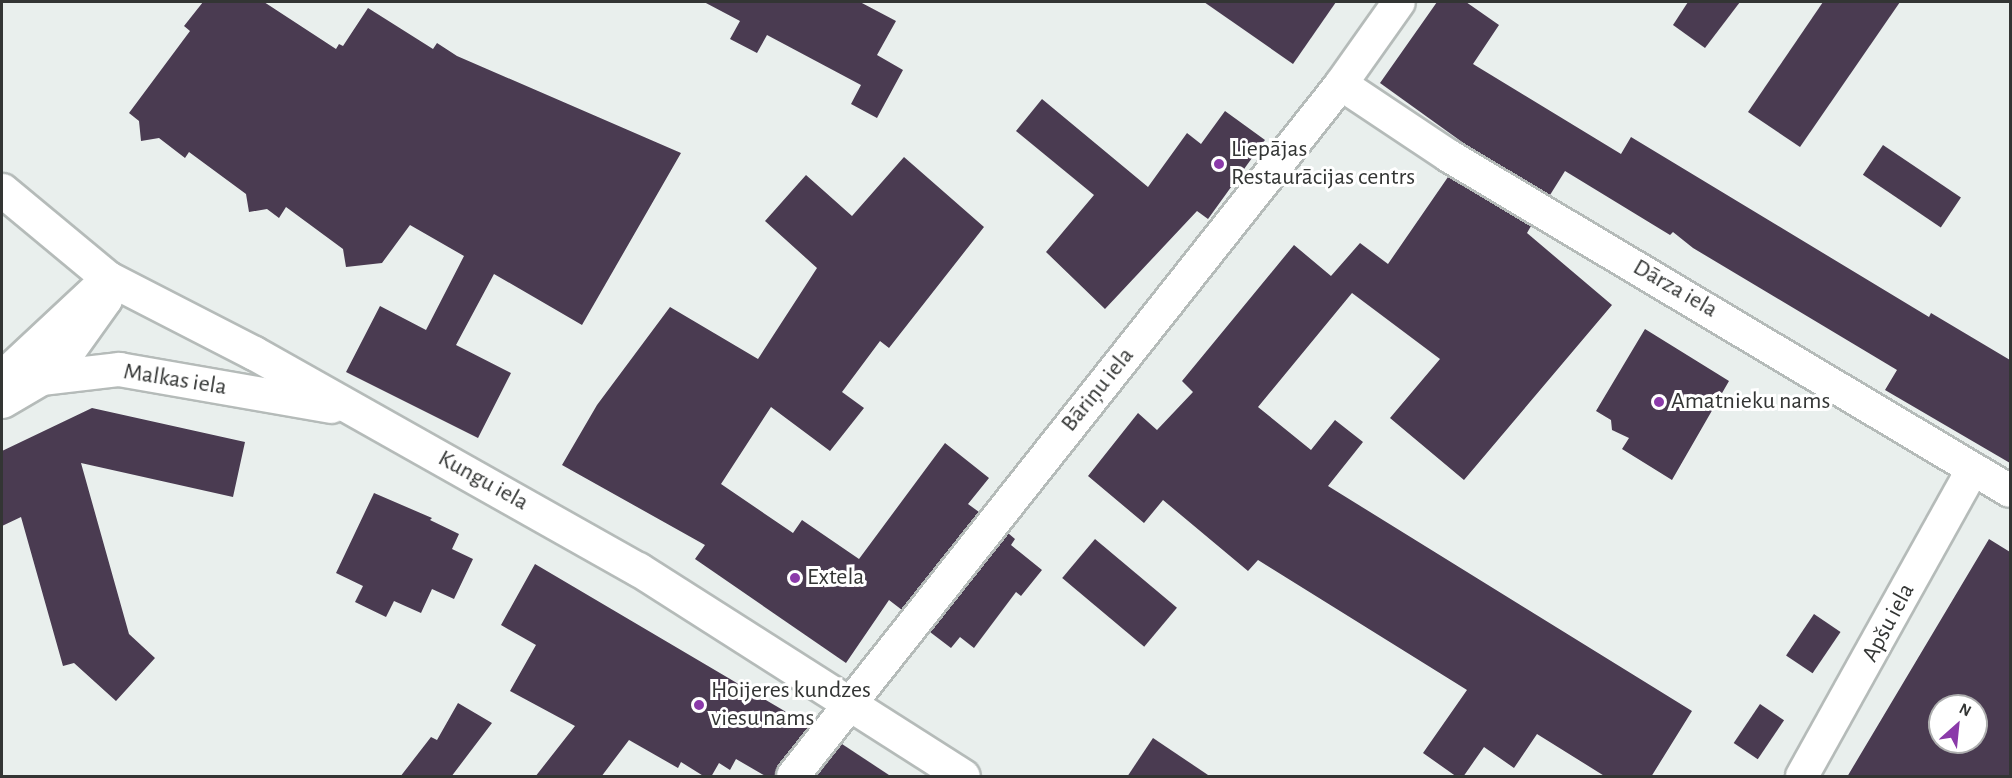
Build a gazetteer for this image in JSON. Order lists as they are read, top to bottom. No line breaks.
{"streets":{"street":["Dārza iela","Malkas iela","Bāriņu iela","Kungu iela","Apšu iela"]},"crossings":[["Dārza iela","Bāriņu iela"],["Dārza iela","Apšu iela"],["Malkas iela","Kungu iela"],["Bāriņu iela","Kungu iela"]],"places":["Liepājas Restaurācijas centrs","Amatnieku nams","Extela","Hoijeres kundzes viesu nams"],"north":"top right"}
